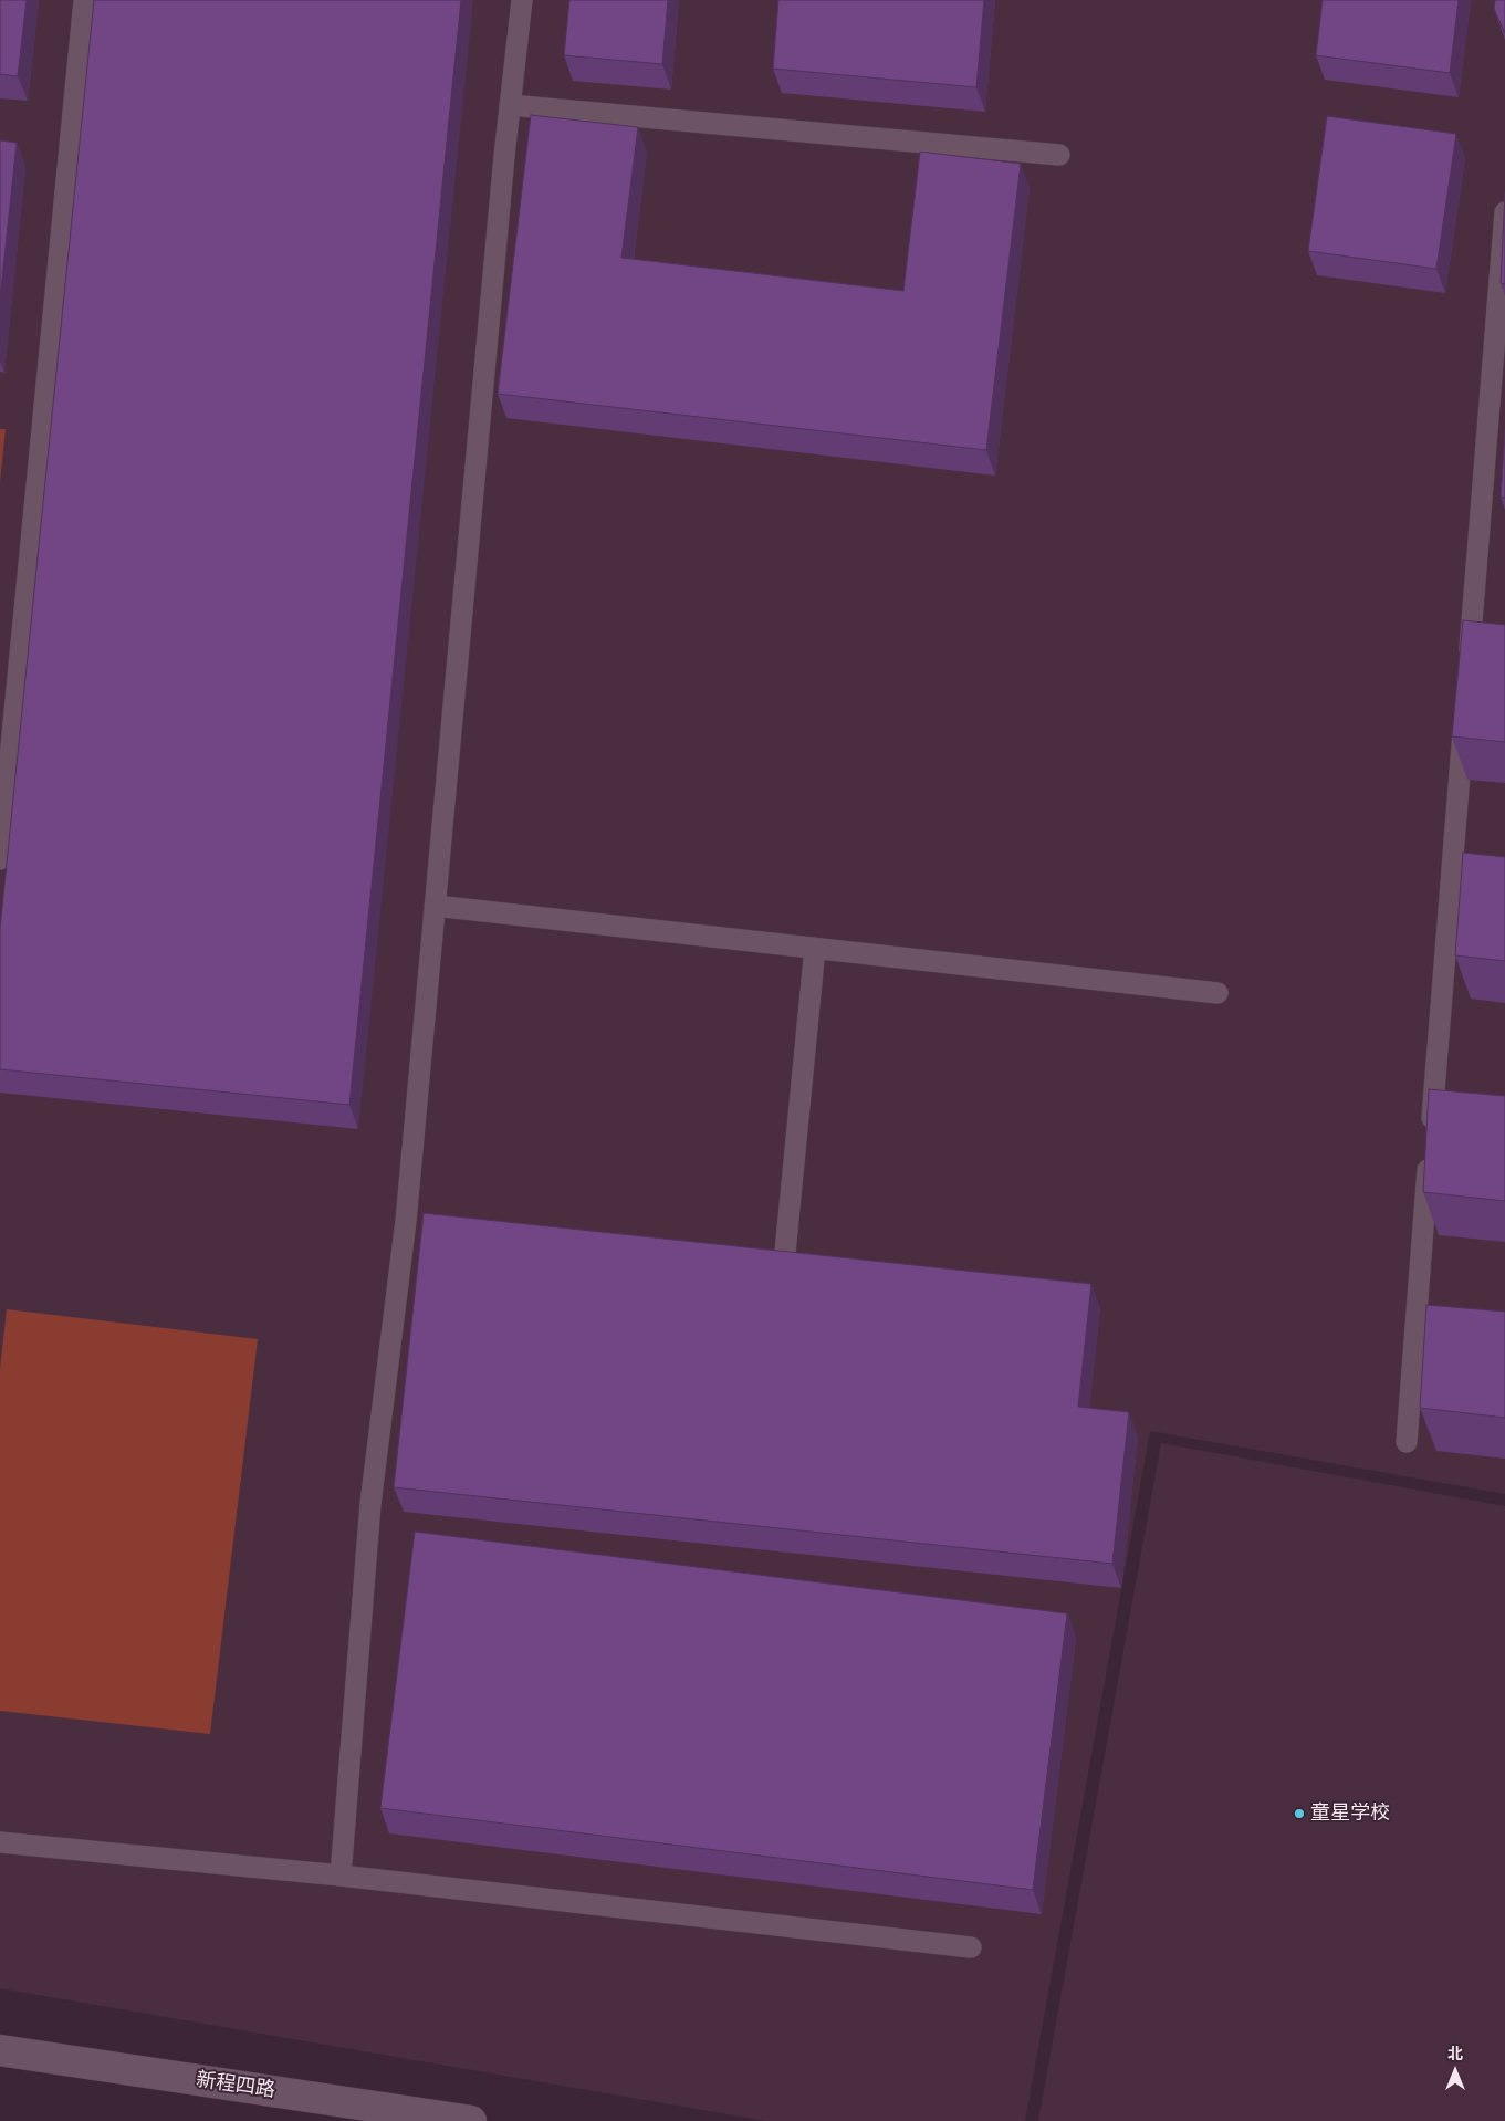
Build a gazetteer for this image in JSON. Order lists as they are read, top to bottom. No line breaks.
{"streets":{"street":["新程四路"]},"places":["童星学校"],"north":"top"}
